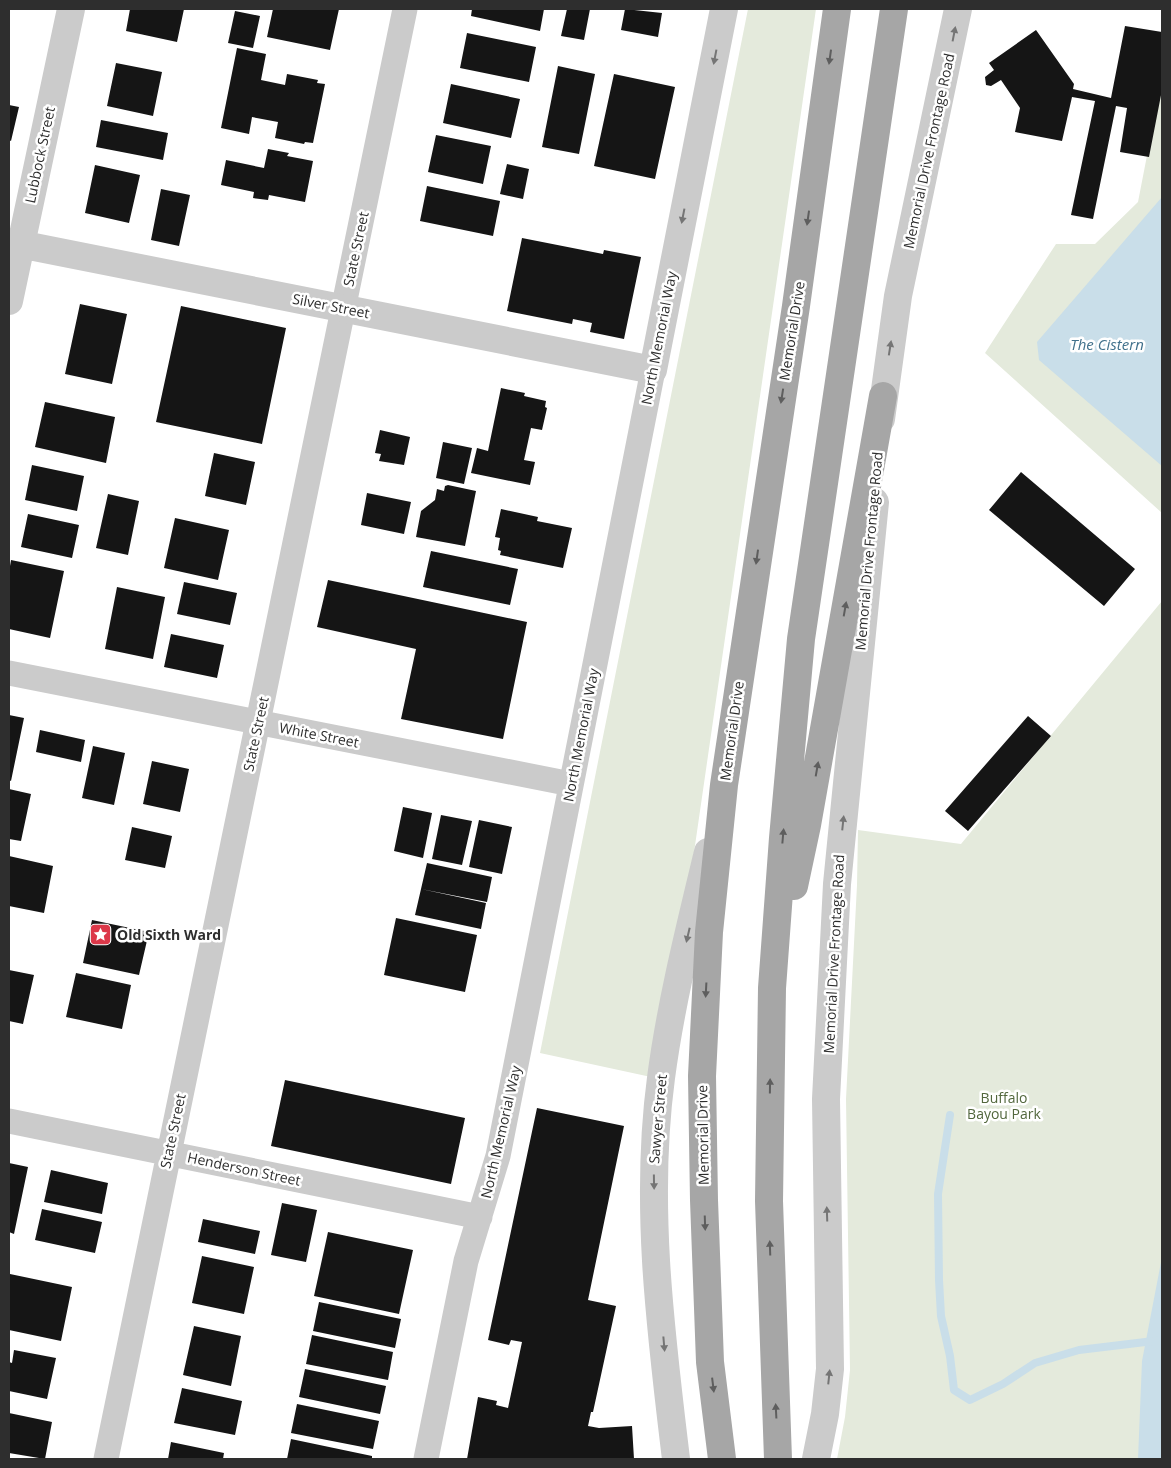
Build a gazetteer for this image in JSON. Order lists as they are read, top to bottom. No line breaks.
{"streets":{"main road":["Memorial Drive"],"street":["Memorial Drive Frontage Road","Lubbock Street","State Street","Silver Street","North Memorial Way","White Street","Sawyer Street","Henderson Street"]},"crossings":[["Lubbock Street","Silver Street"],["State Street","Silver Street"],["State Street","White Street"],["State Street","Henderson Street"],["Silver Street","North Memorial Way"],["Memorial Drive","Sawyer Street"],["North Memorial Way","White Street"],["North Memorial Way","Henderson Street"]],"one_way":["Memorial Drive Frontage Road","Sawyer Street"],"water":["The Cistern"],"parks":["Buffalo Bayou Park"],"places":{"place":["Old Sixth Ward"]}}
